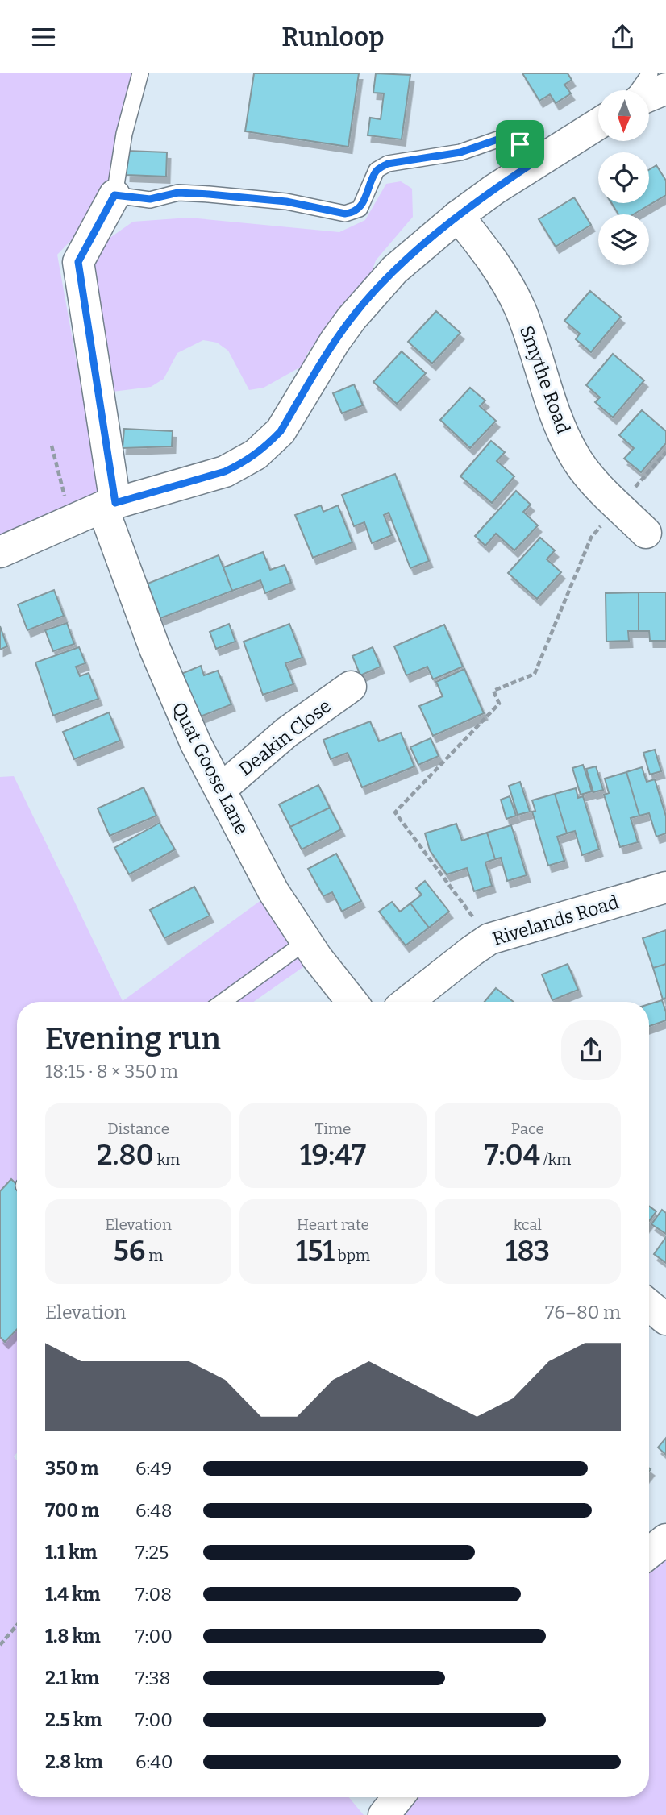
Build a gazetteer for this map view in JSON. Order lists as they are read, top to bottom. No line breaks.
{"streets":{"street":["Smythe Road","Deakin Close","Quat Goose Lane","Rivelands Road"]},"crossings":[["Deakin Close","Quat Goose Lane"]],"north":"bottom","page":{"header":"Runloop","heading":["Evening run","18:15 · 8 × 350 m"],"stats":[["Distance","2.80 km"],["Time","19:47"],["Pace","7:04 /km"],["Elevation","56 m"],["Heart rate","151 bpm"],["kcal","183"]],"chart":["Elevation","76–80 m"],"list":[{"name":"350 m","note":"6:49"},{"name":"700 m","note":"6:48"},{"name":"1.1 km","note":"7:25"},{"name":"1.4 km","note":"7:08"},{"name":"1.8 km","note":"7:00"},{"name":"2.1 km","note":"7:38"},{"name":"2.5 km","note":"7:00"},{"name":"2.8 km","note":"6:40"}]}}
